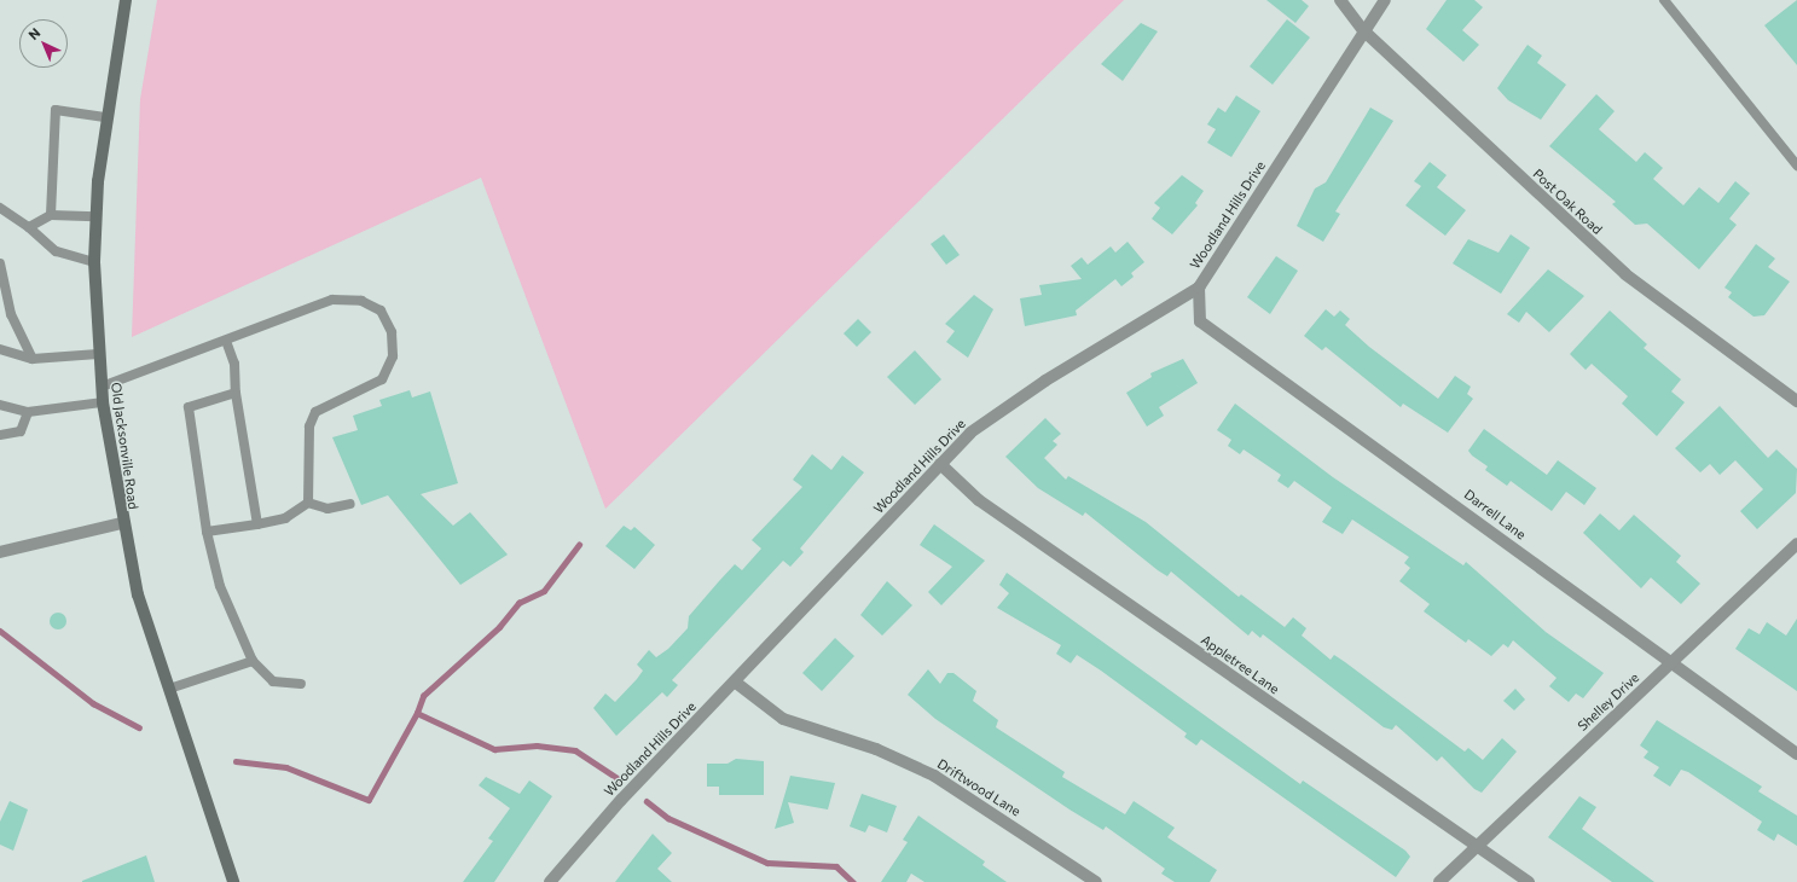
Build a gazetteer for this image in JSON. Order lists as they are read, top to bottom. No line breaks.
{"streets":{"main road":["Old Jacksonville Road"],"street":["Post Oak Road","Woodland Hills Drive","Darrell Lane","Appletree Lane","Shelley Drive","Driftwood Lane"]},"crossings":[["Post Oak Road","Woodland Hills Drive"],["Woodland Hills Drive","Darrell Lane"],["Woodland Hills Drive","Appletree Lane"],["Woodland Hills Drive","Driftwood Lane"],["Darrell Lane","Shelley Drive"],["Appletree Lane","Shelley Drive"]],"north":"top left"}
